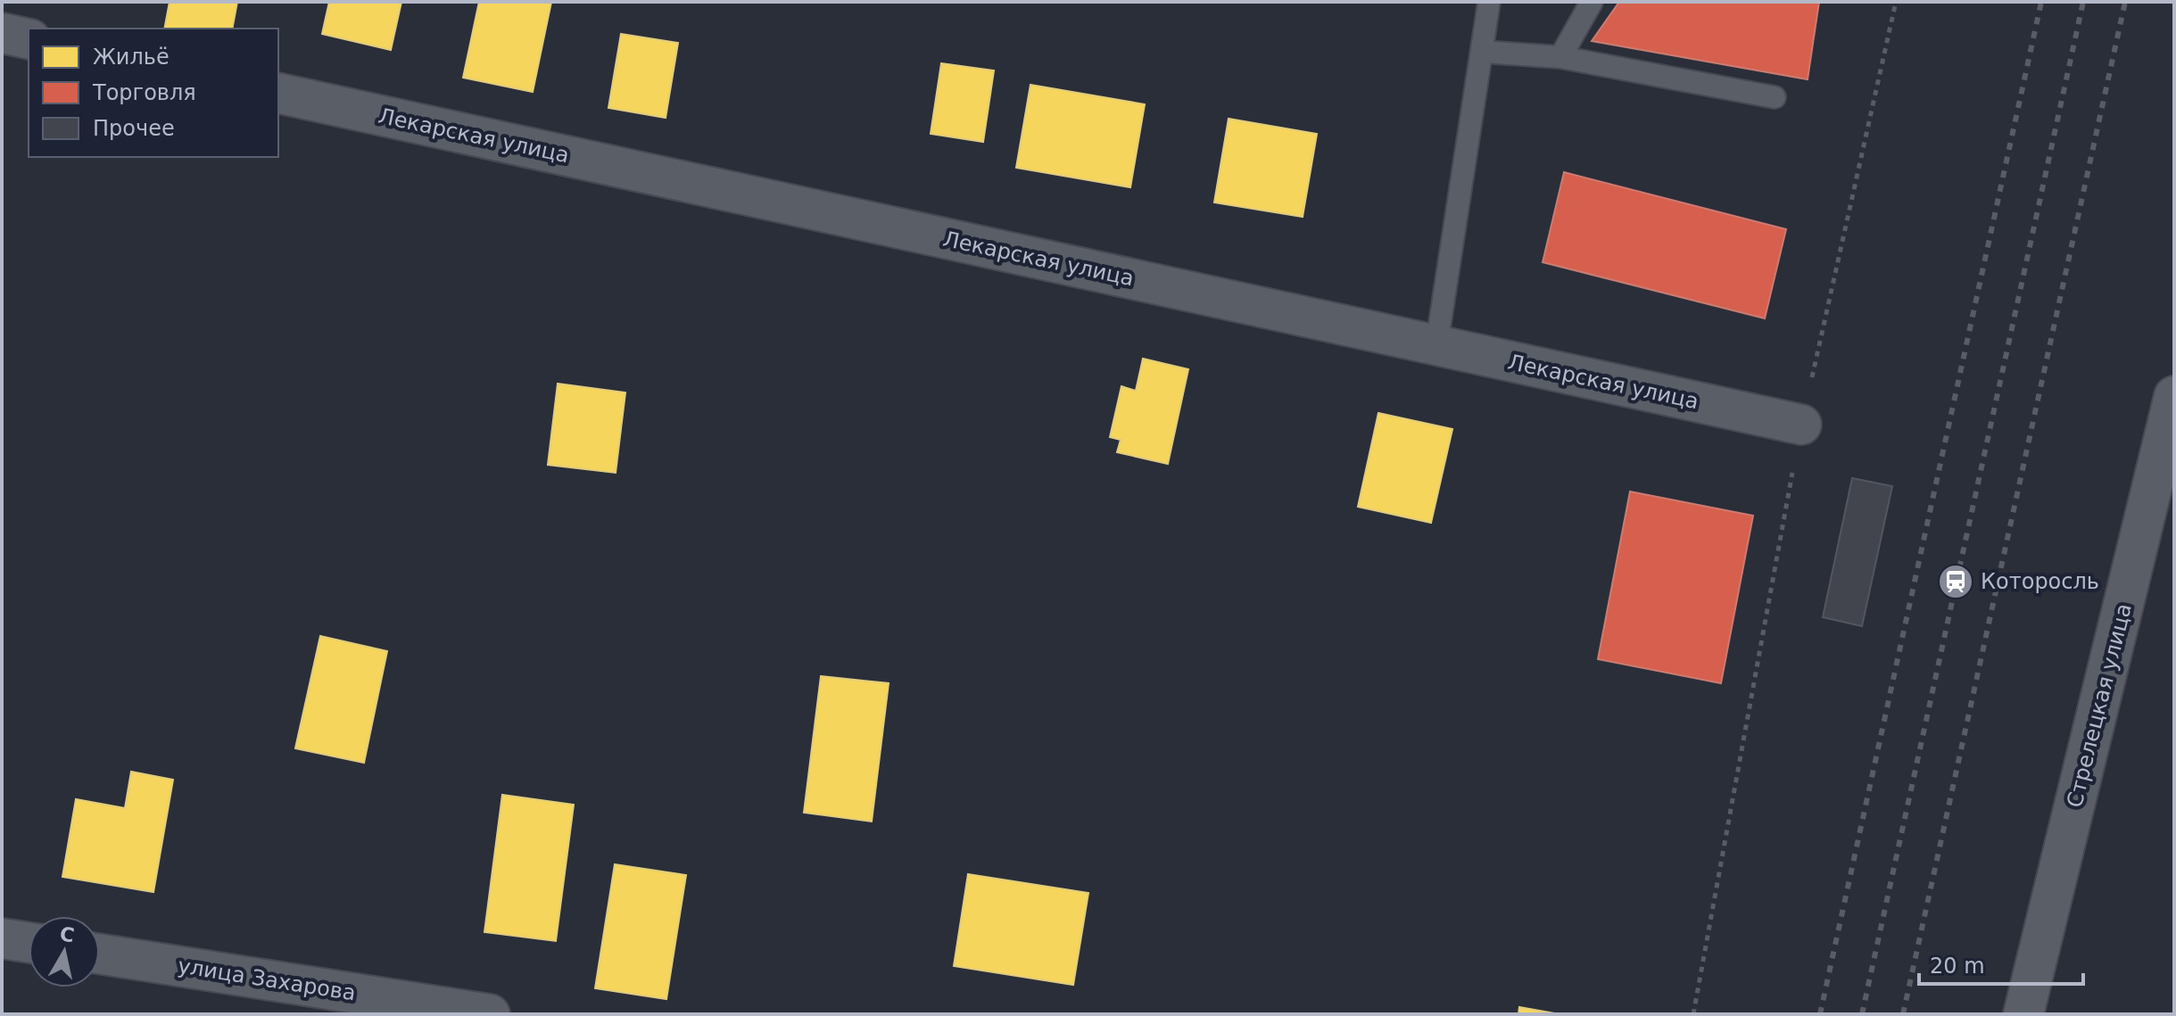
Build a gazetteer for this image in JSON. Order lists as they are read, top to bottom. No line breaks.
{"streets":{"street":["Лекарская улица","Стрелецкая улица","улица Захарова"]},"places":{"station":["Которосль"]},"legend":["Жильё","Торговля","Прочее"],"scale_bar":"20 m","north":"top"}
